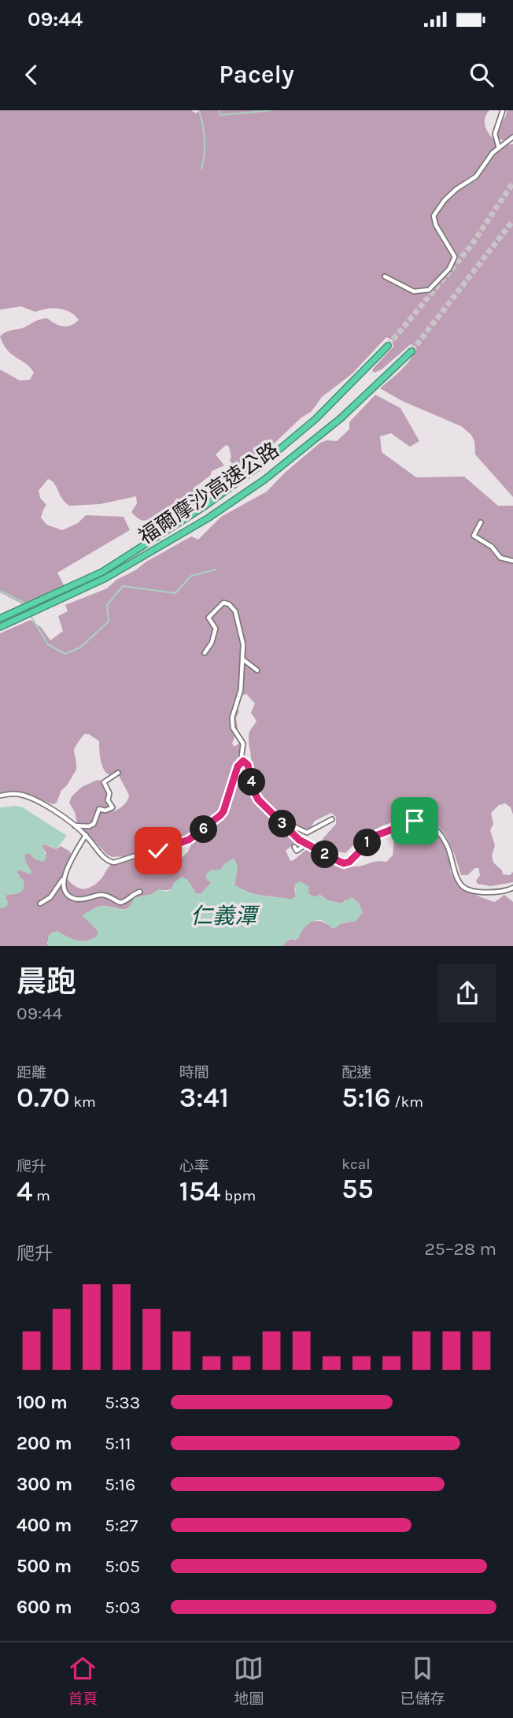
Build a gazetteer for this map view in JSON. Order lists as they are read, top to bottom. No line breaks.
{"streets":{"highway":["福爾摩沙高速公路"]},"water":["仁義潭"],"page":{"status":"09:44","header":"Pacely","pins":["4","3","6","1","2"],"heading":["晨跑","09:44"],"stats":[["距離","0.70 km"],["時間","3:41"],["配速","5:16 /km"],["爬升","4 m"],["心率","154 bpm"],["kcal","55"]],"chart":["爬升","25–28 m"],"list":[{"name":"100 m","note":"5:33"},{"name":"200 m","note":"5:11"},{"name":"300 m","note":"5:16"},{"name":"400 m","note":"5:27"},{"name":"500 m","note":"5:05"},{"name":"600 m","note":"5:03"}],"tabs":["首頁","地圖","已儲存"]}}
